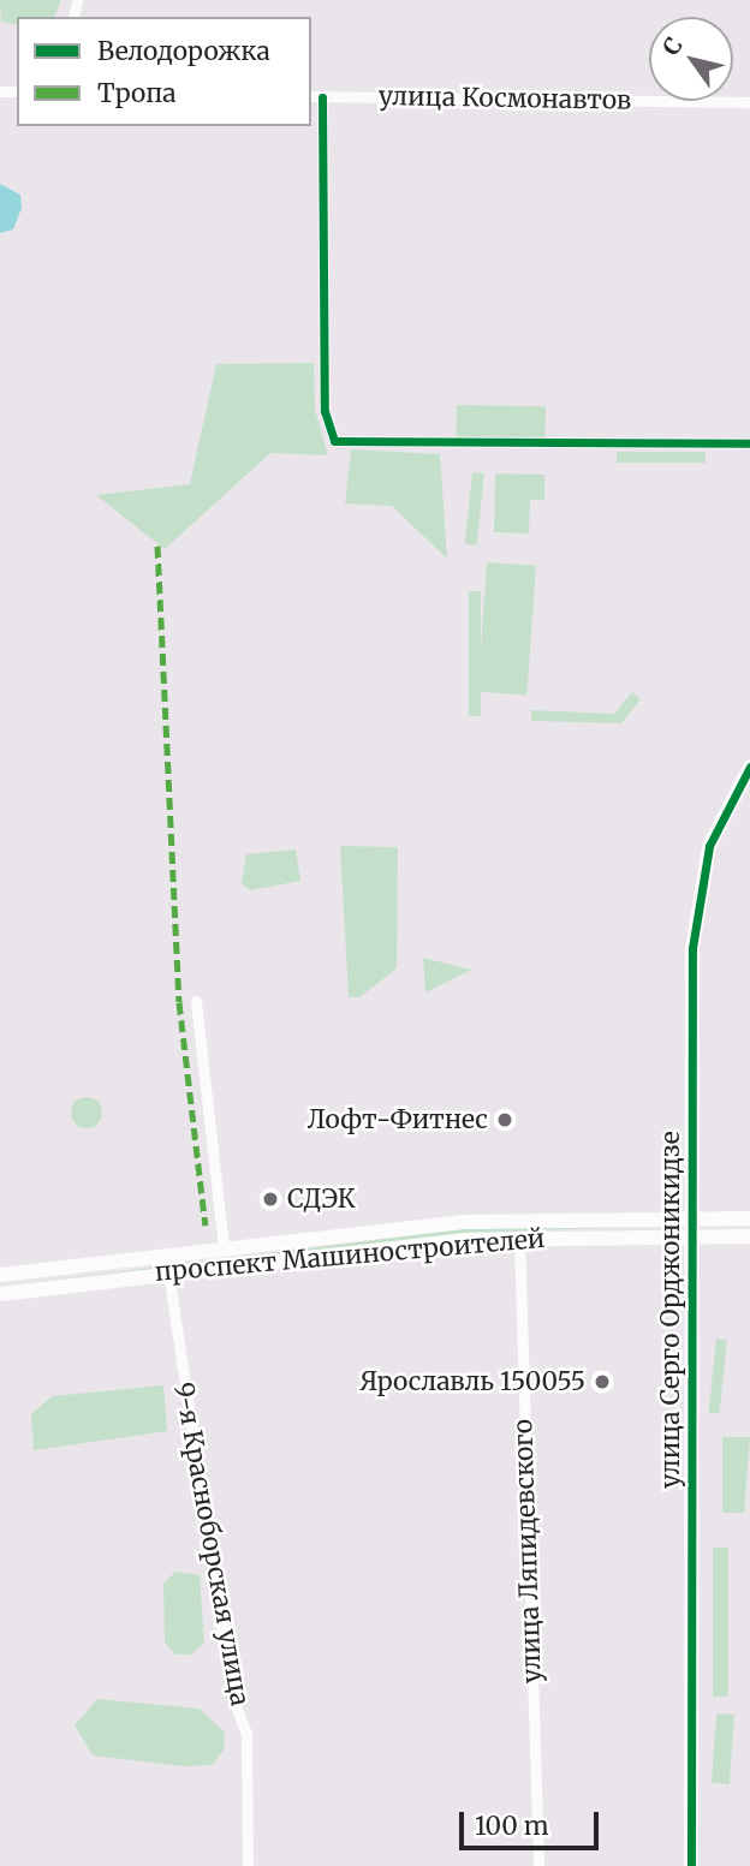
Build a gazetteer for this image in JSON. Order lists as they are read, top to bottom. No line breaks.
{"streets":{"main road":["проспект Машиностроителей","улица Серго Орджоникидзе"],"street":["улица Космонавтов","9-я Красноборская улица","улица Ляпидевского"]},"crossings":[["проспект Машиностроителей","улица Серго Орджоникидзе"],["проспект Машиностроителей","9-я Красноборская улица"],["проспект Машиностроителей","улица Ляпидевского"]],"places":["Лофт-Фитнес","СДЭК","Ярославль 150055"],"legend":["Велодорожка","Тропа"],"scale_bar":"100 m","north":"top left"}
